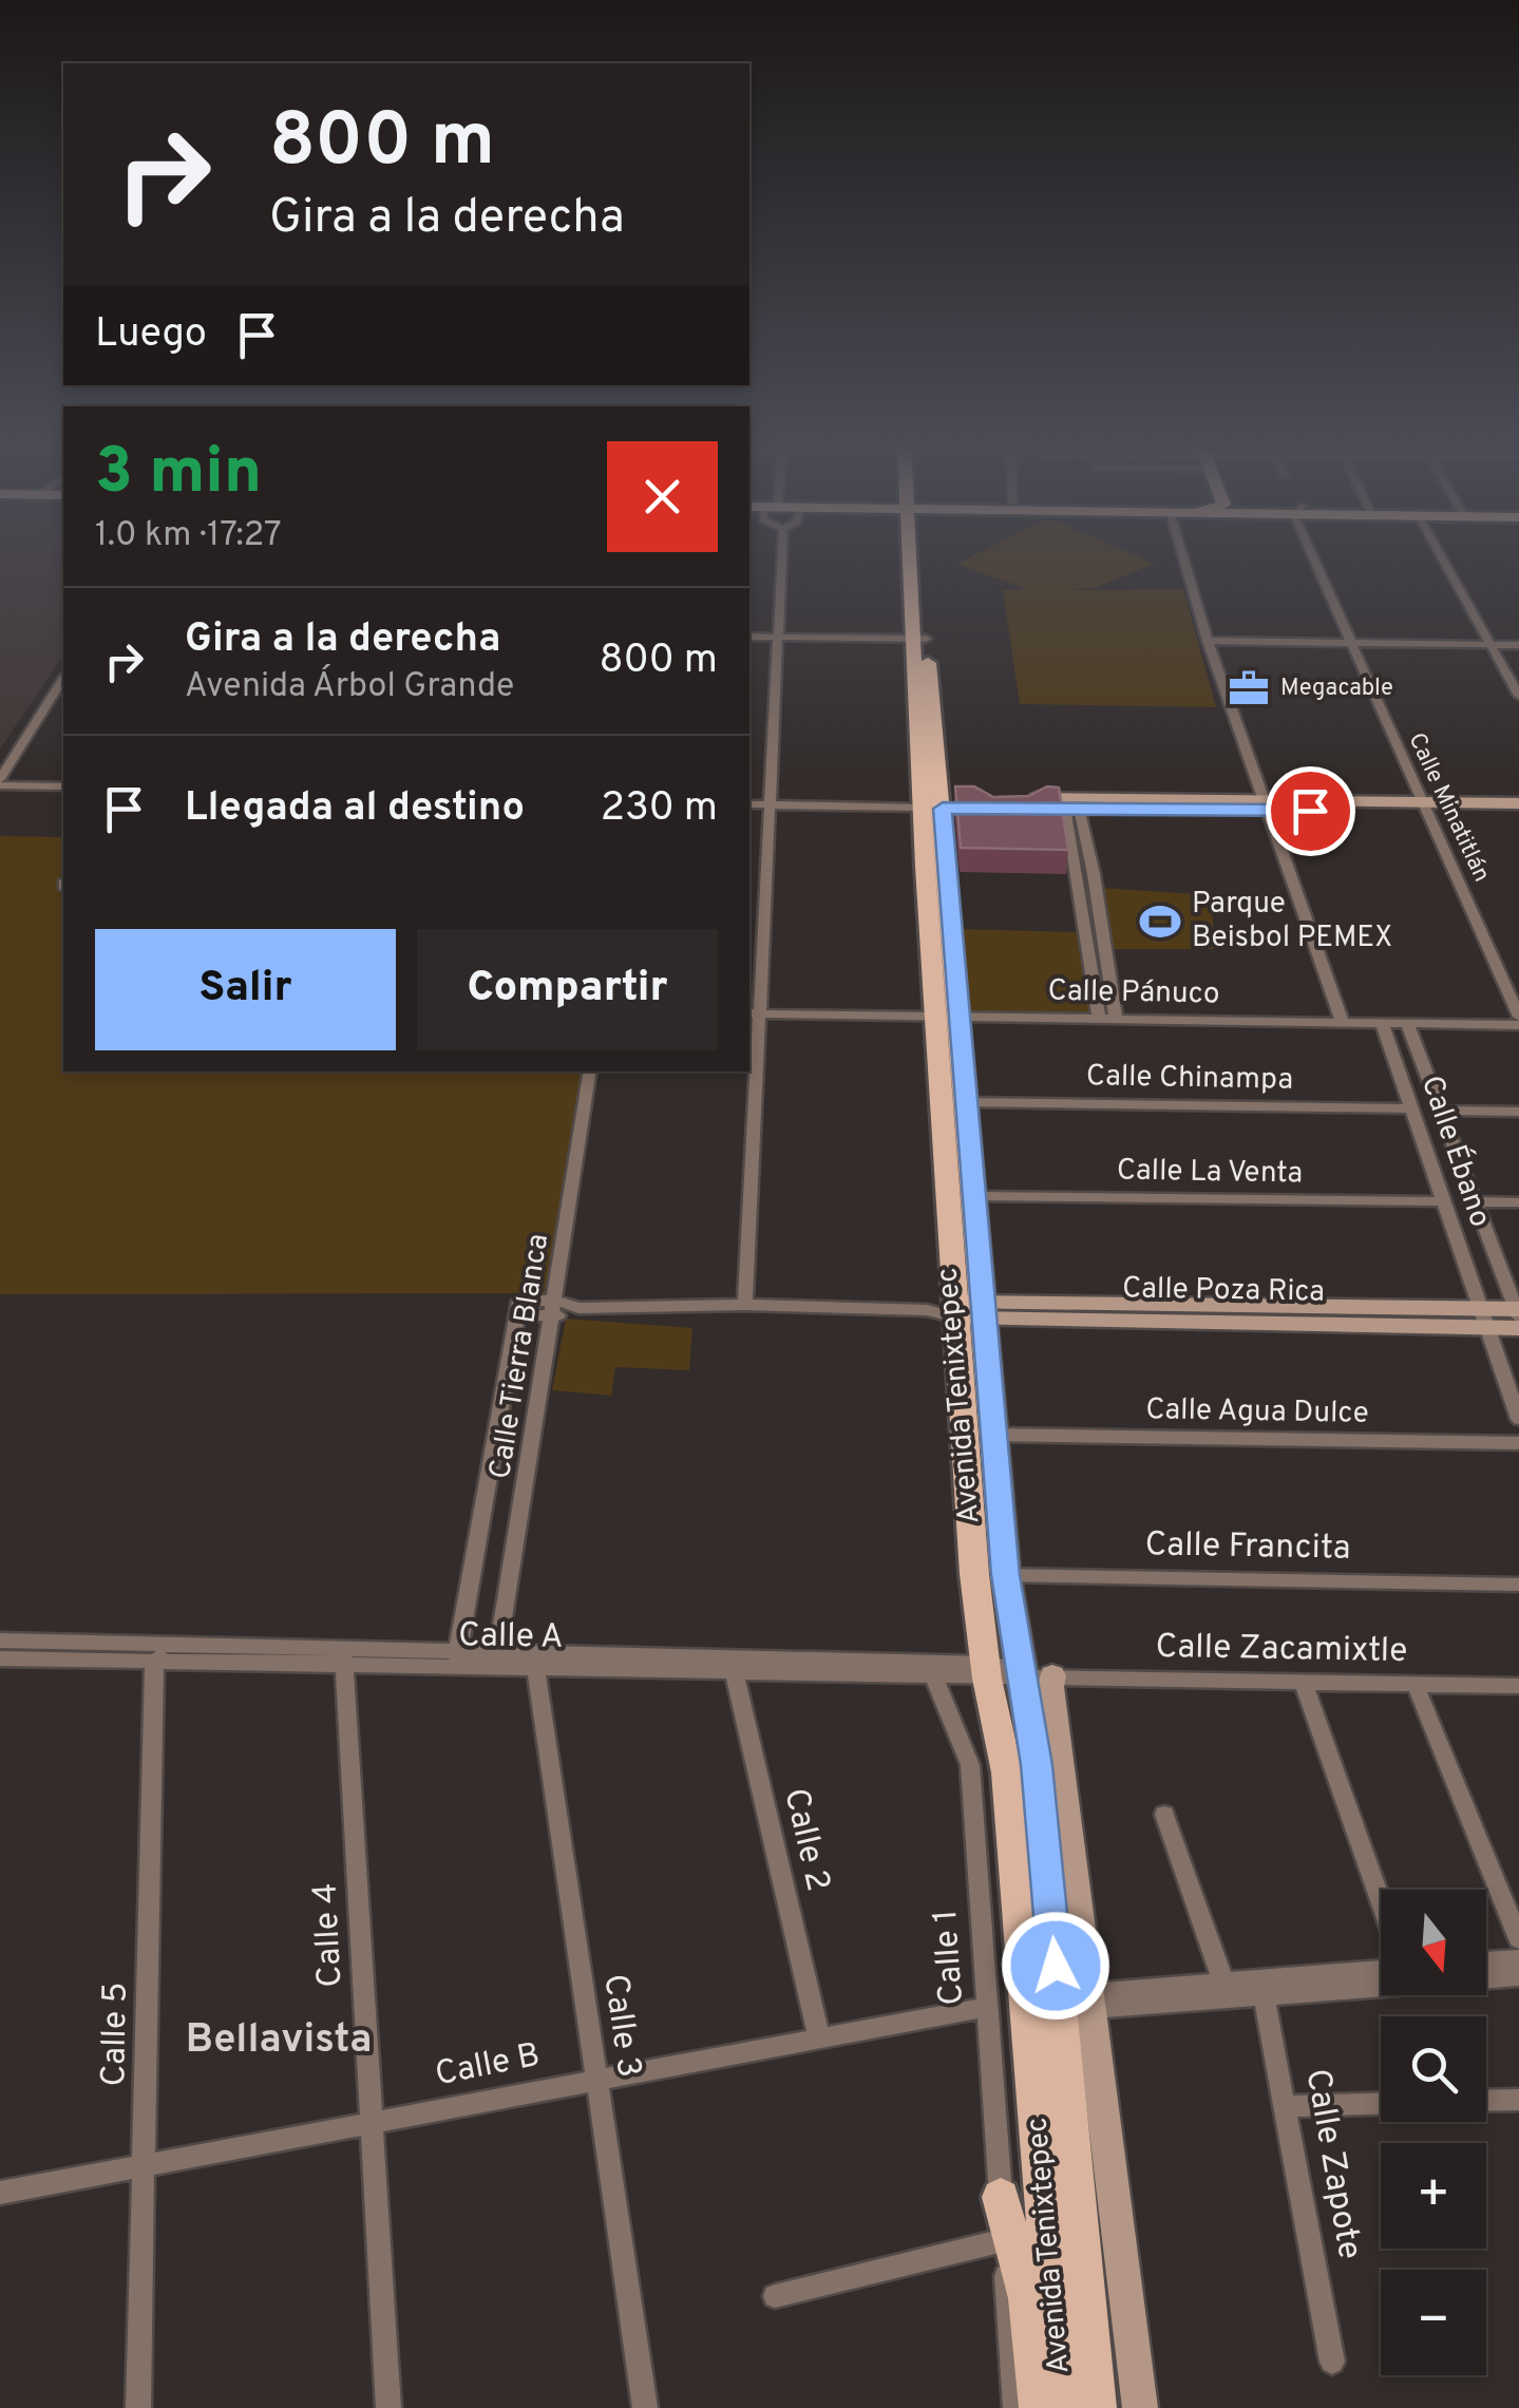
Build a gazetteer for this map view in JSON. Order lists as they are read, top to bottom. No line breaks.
{"streets":{"main road":["Avenida Tenixtepec"],"street":["Calle Minatitlán","Calle Pánuco","Calle Chinampa","Calle Ébano","Calle La Venta","Calle Poza Rica","Calle Tierra Blanca","Calle Agua Dulce","Calle Francita","Calle A","Calle Zacamixtle","Calle 2","Calle 4","Calle 1","Calle 3","Calle 5","Calle B","Calle Zapote"]},"crossings":[["Calle Pánuco","Calle Ébano"],["Calle Pánuco","Avenida Tenixtepec"],["Calle Chinampa","Calle Ébano"],["Calle Chinampa","Avenida Tenixtepec"],["Calle Ébano","Calle La Venta"],["Calle Ébano","Calle Poza Rica"],["Calle La Venta","Avenida Tenixtepec"],["Calle Poza Rica","Calle Tierra Blanca"],["Calle Poza Rica","Avenida Tenixtepec"],["Calle Tierra Blanca","Calle A"],["Avenida Tenixtepec","Calle Agua Dulce"],["Avenida Tenixtepec","Calle Francita"],["Avenida Tenixtepec","Calle A"],["Avenida Tenixtepec","Calle Zacamixtle"],["Calle A","Calle Zacamixtle"],["Calle A","Calle 2"],["Calle A","Calle 4"],["Calle A","Calle 1"],["Calle A","Calle 3"],["Calle A","Calle 5"],["Calle 2","Calle B"],["Calle 4","Calle B"],["Calle 1","Calle B"],["Calle 3","Calle B"],["Calle 5","Calle B"]],"districts":["Bellavista"],"places":{"office":["Megacable"],"sports":["Parque Beisbol PEMEX"]},"north":"bottom","page":{"turn":["800 m","Gira a la derecha"],"then":"Luego","heading":["3 min","1.0 km · 17:27"],"list":[{"name":"Gira a la derecha","note":"Avenida Árbol Grande","value":"800 m"},{"name":"Llegada al destino","value":"230 m"}],"buttons":["Salir","Compartir"],"map_buttons":["+","−"]}}
